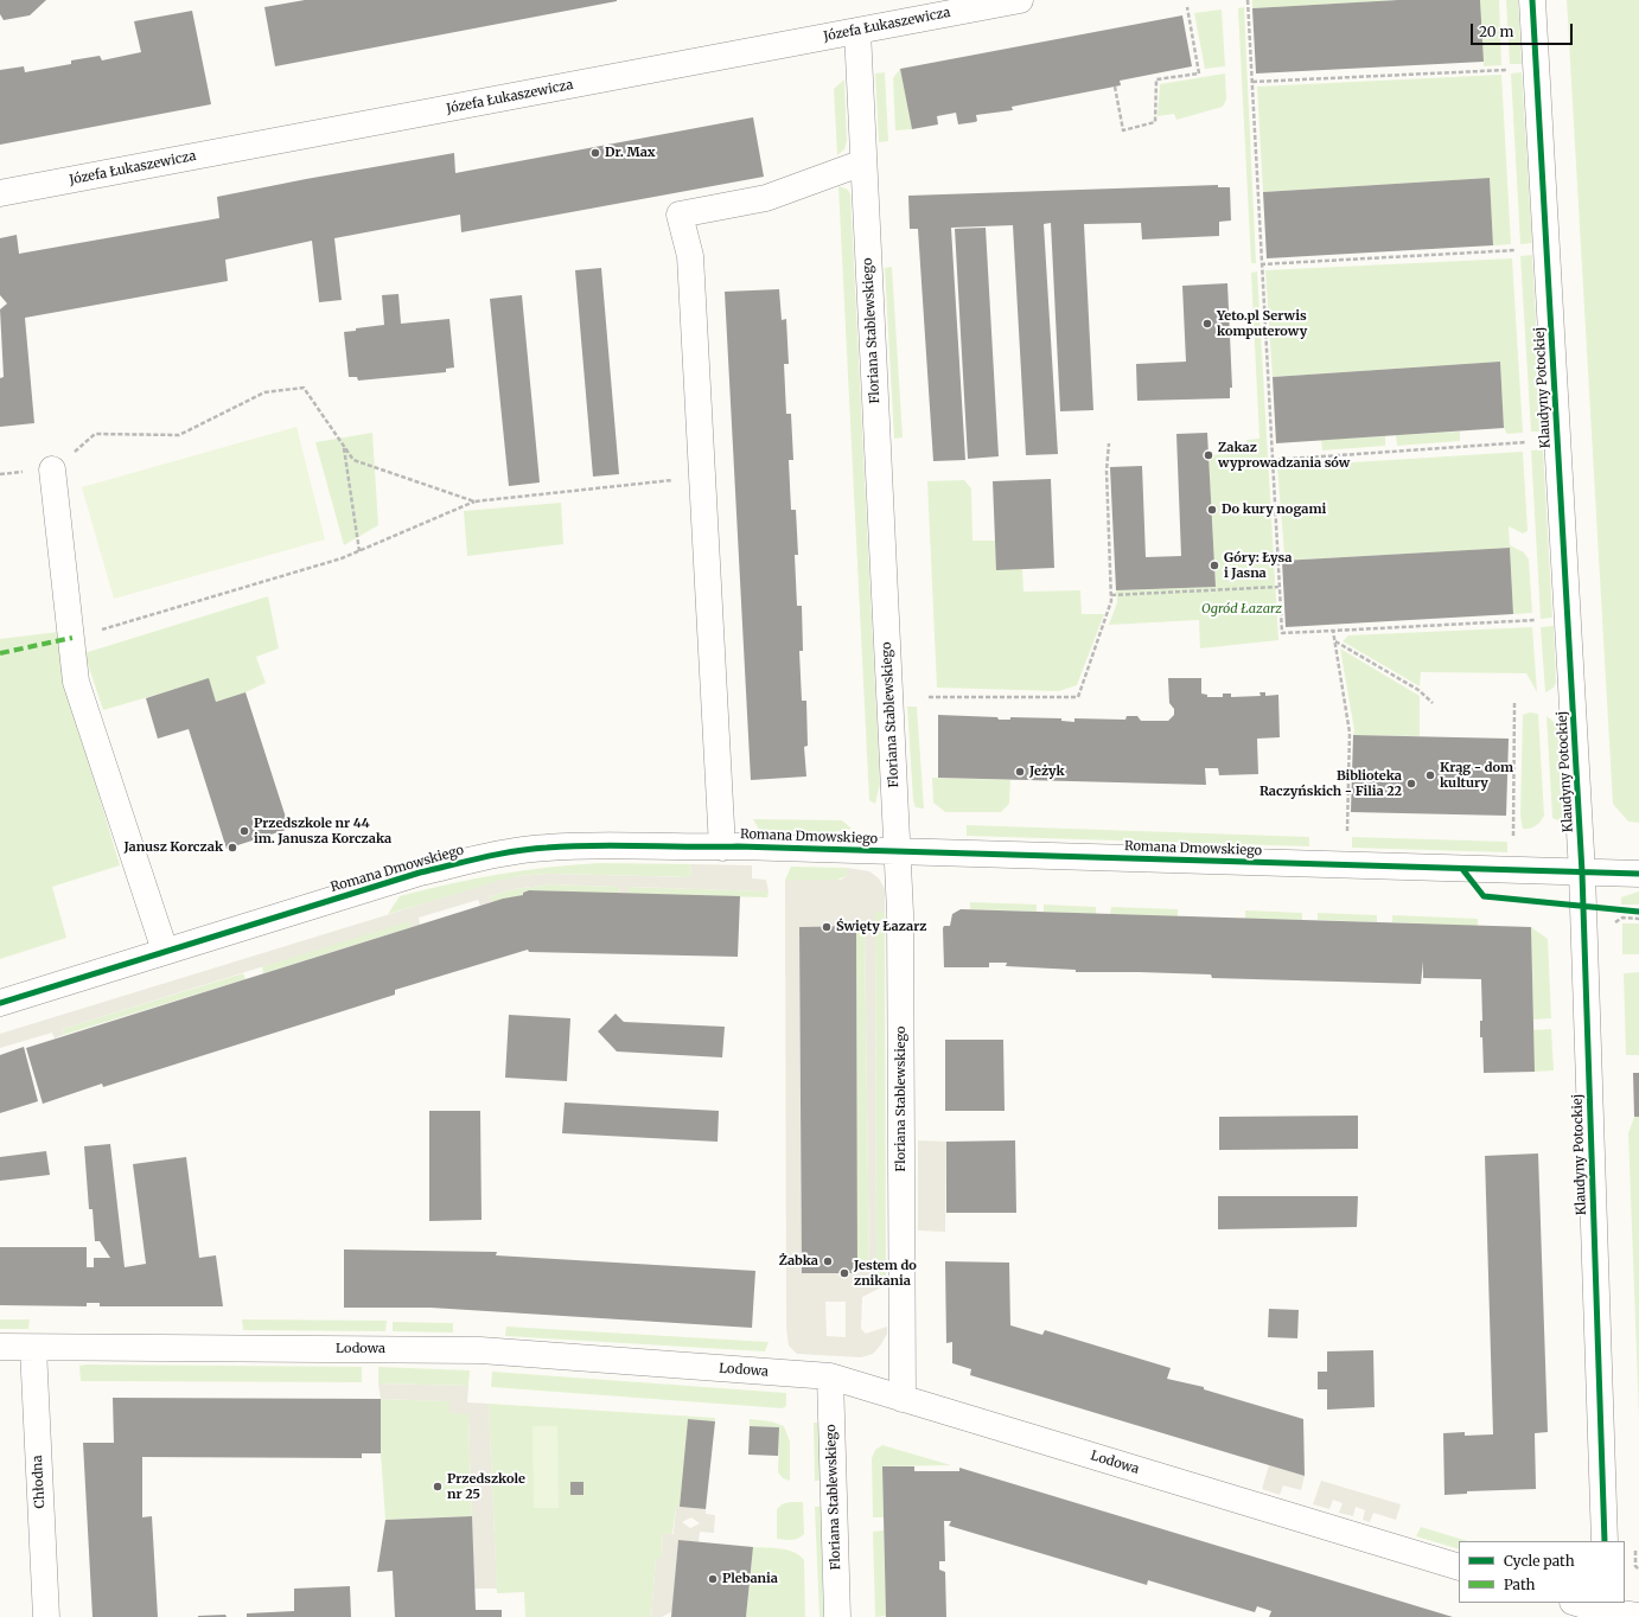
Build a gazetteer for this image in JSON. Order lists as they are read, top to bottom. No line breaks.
{"streets":{"street":["Józefa Łukaszewicza","Floriana Stablewskiego","Klaudyny Potockiej","Romana Dmowskiego","Lodowa","Chłodna"]},"crossings":[["Józefa Łukaszewicza","Floriana Stablewskiego"],["Floriana Stablewskiego","Romana Dmowskiego"],["Floriana Stablewskiego","Lodowa"],["Klaudyny Potockiej","Romana Dmowskiego"],["Lodowa","Chłodna"]],"parks":["Ogród Łazarz"],"places":["Dr. Max","Yeto.pl Serwis komputerowy","Zakaz wyprowadzania sów","Do kury nogami","Góry: Łysa i Jasna","Jeżyk","Krąg - dom kultury","Biblioteka Raczyńskich - Filia 22","Przedszkole nr 44 im. Janusza Korczaka","Janusz Korczak","Święty Łazarz","Żabka","Jestem do znikania","Przedszkole nr 25","Plebania"],"legend":["Cycle path","Path"],"scale_bar":"20 m"}
